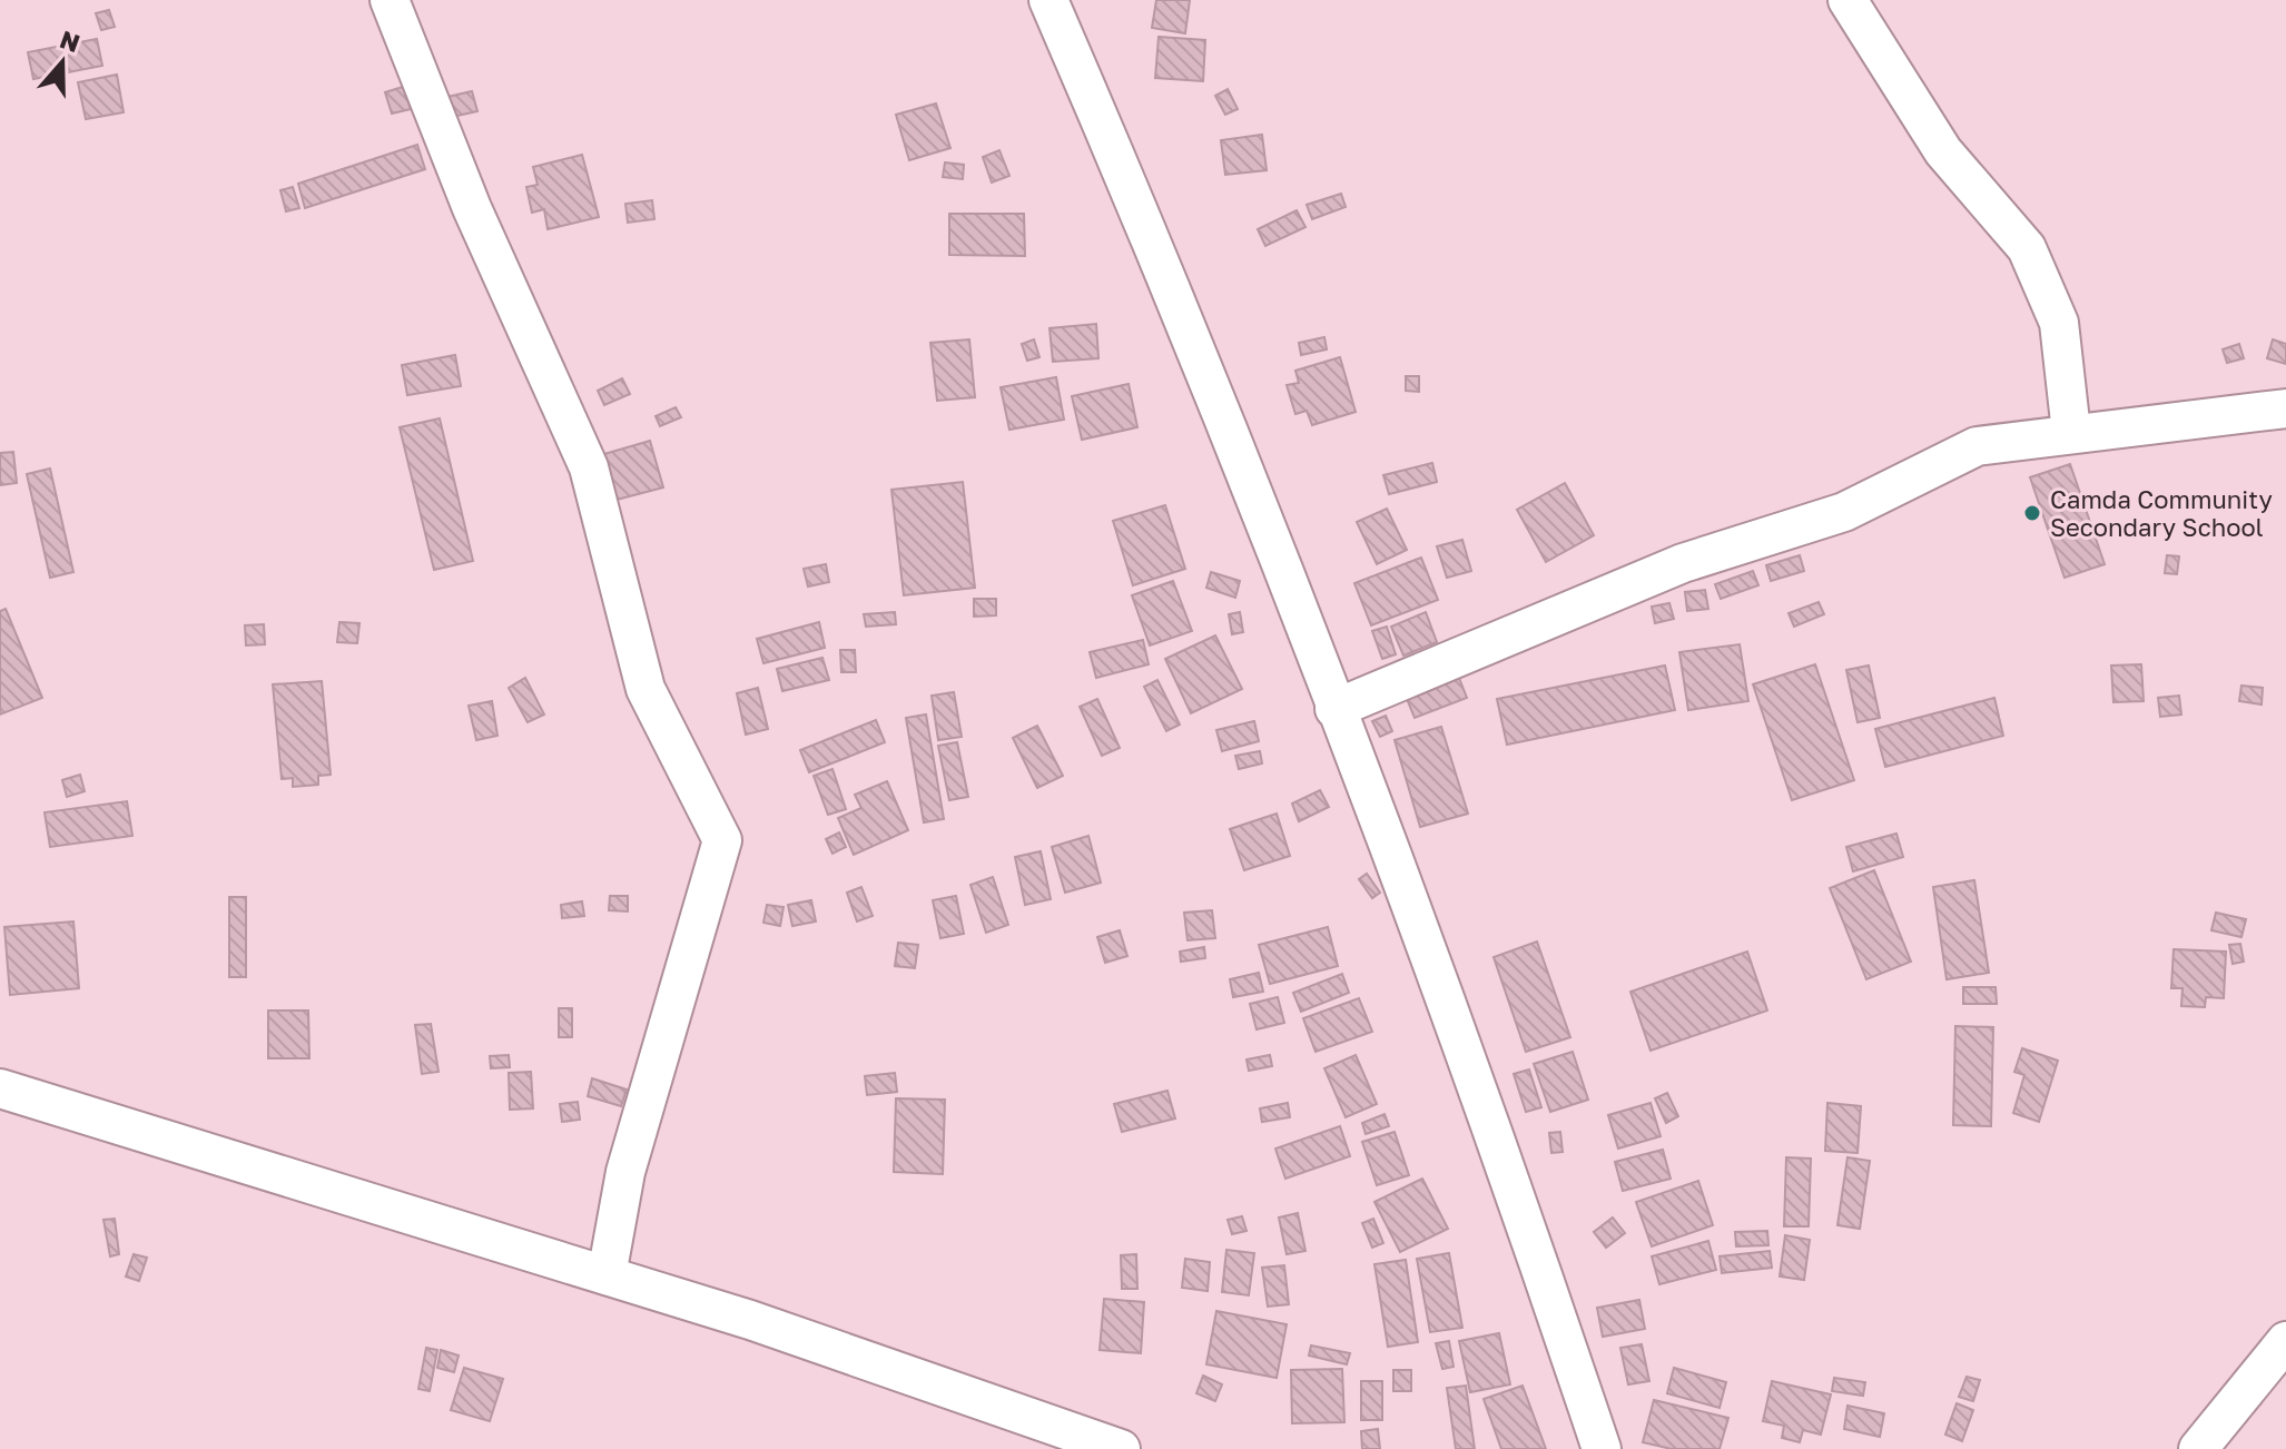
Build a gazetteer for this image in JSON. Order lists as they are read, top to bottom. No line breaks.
{"places":["Camda Community Secondary School"],"north":"top"}
